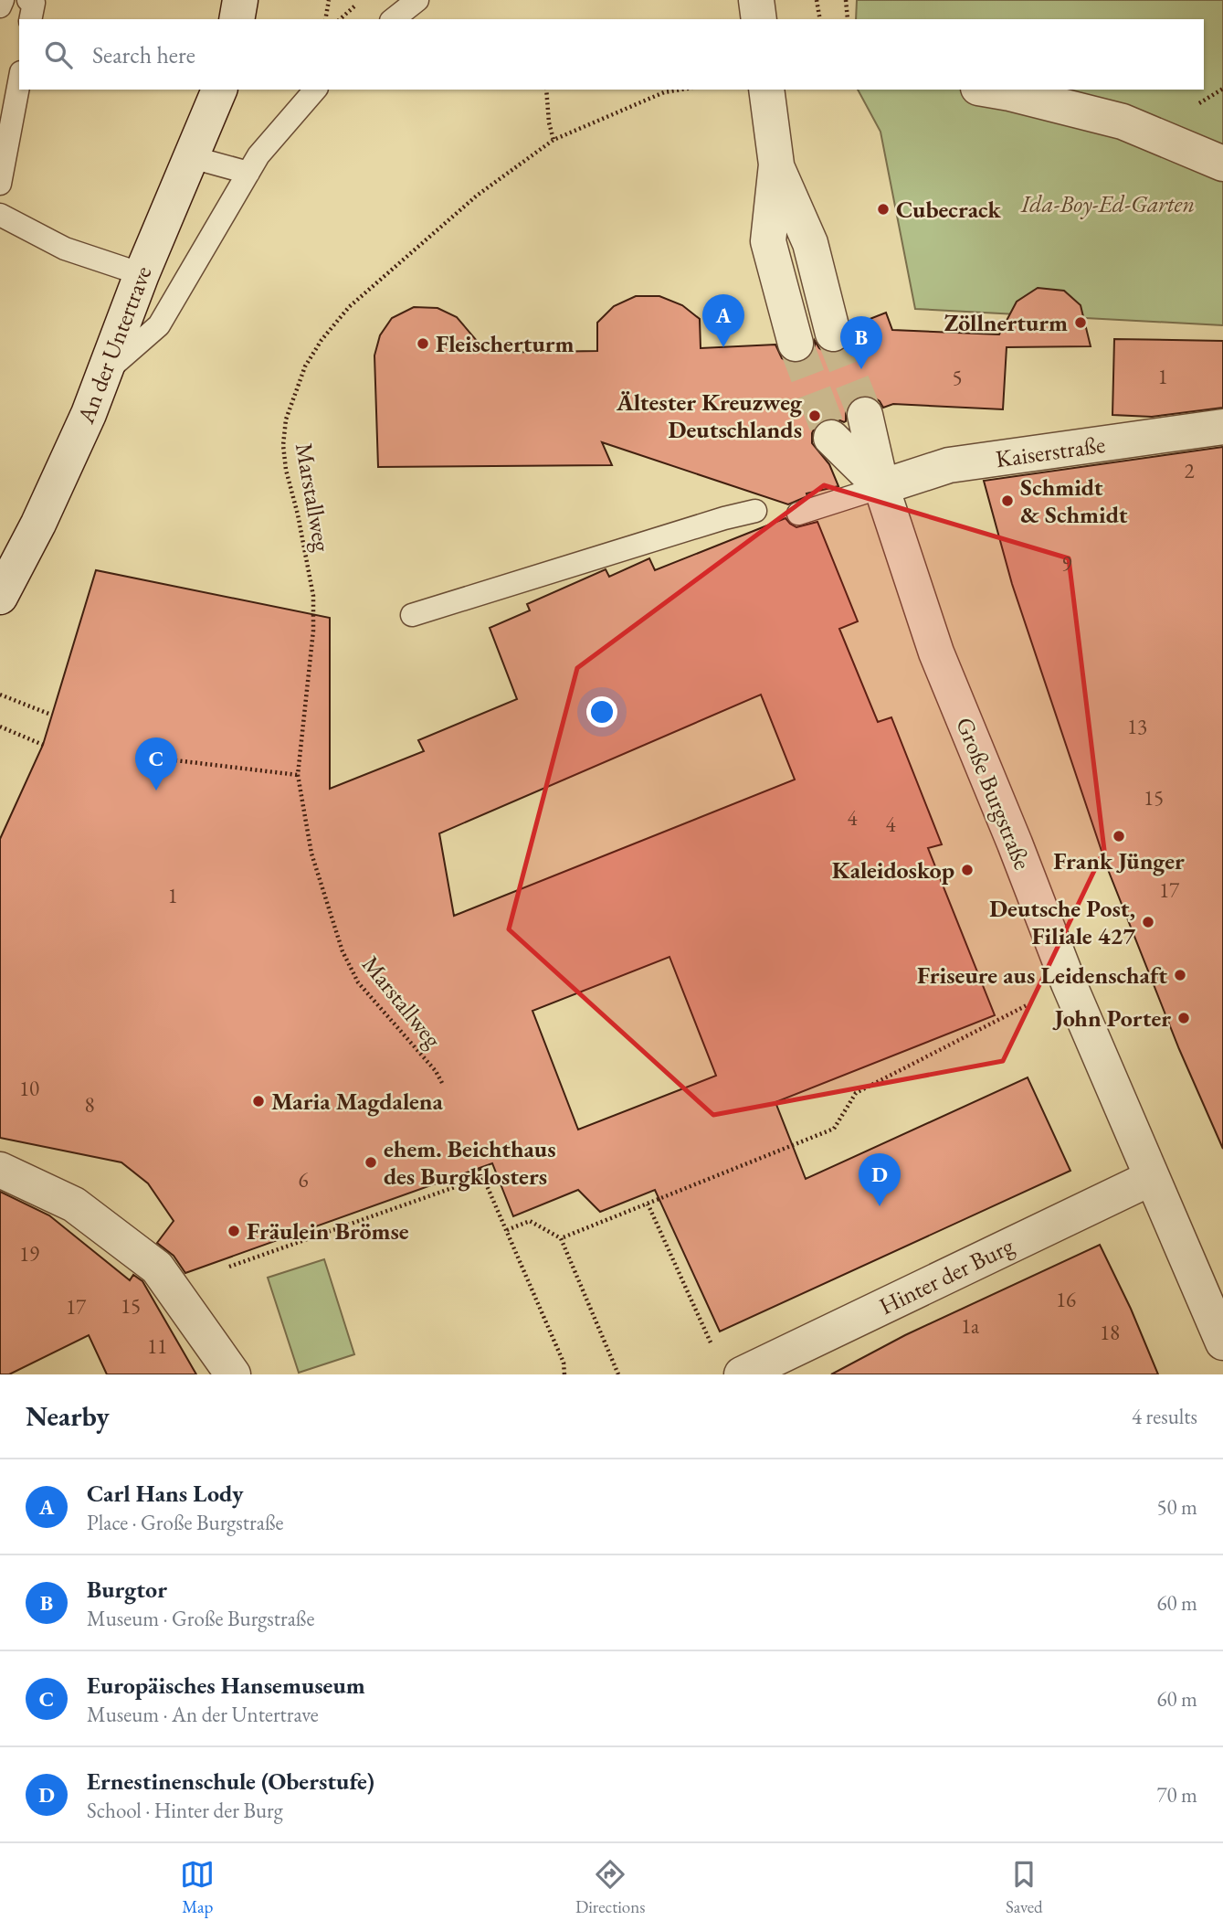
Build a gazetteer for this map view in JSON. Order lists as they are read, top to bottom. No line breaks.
{"streets":{"street":["An der Untertrave","Kaiserstraße","Große Burgstraße","Hinter der Burg"],"path":["Marstallweg"]},"crossings":[["Kaiserstraße","Große Burgstraße"],["Große Burgstraße","Hinter der Burg"]],"parks":["Ida-Boy-Ed-Garten"],"places":["Cubecrack","Zöllnerturm","Fleischerturm","Ältester Kreuzweg Deutschlands","Schmidt & Schmidt","Frank Jünger","Kaleidoskop","Deutsche Post, Filiale 427","Friseure aus Leidenschaft","John Porter","Maria Magdalena","ehem. Beichthaus des Burgklosters","Fräulein Brömse"],"house_numbers":["1","5","2","9","13","15","4","4","17","1","10","8","6","19","16","15","17","1a","18","11"],"page":{"search":"Search here","pins":["A","B","C","D"],"heading":["Nearby","4 results"],"list":[{"mark":"A","name":"Carl Hans Lody","note":"Place · Große Burgstraße","value":"50 m"},{"mark":"B","name":"Burgtor","note":"Museum · Große Burgstraße","value":"60 m"},{"mark":"C","name":"Europäisches Hansemuseum","note":"Museum · An der Untertrave","value":"60 m"},{"mark":"D","name":"Ernestinenschule (Oberstufe)","note":"School · Hinter der Burg","value":"70 m"}],"nav":["Map","Directions","Saved"]}}
